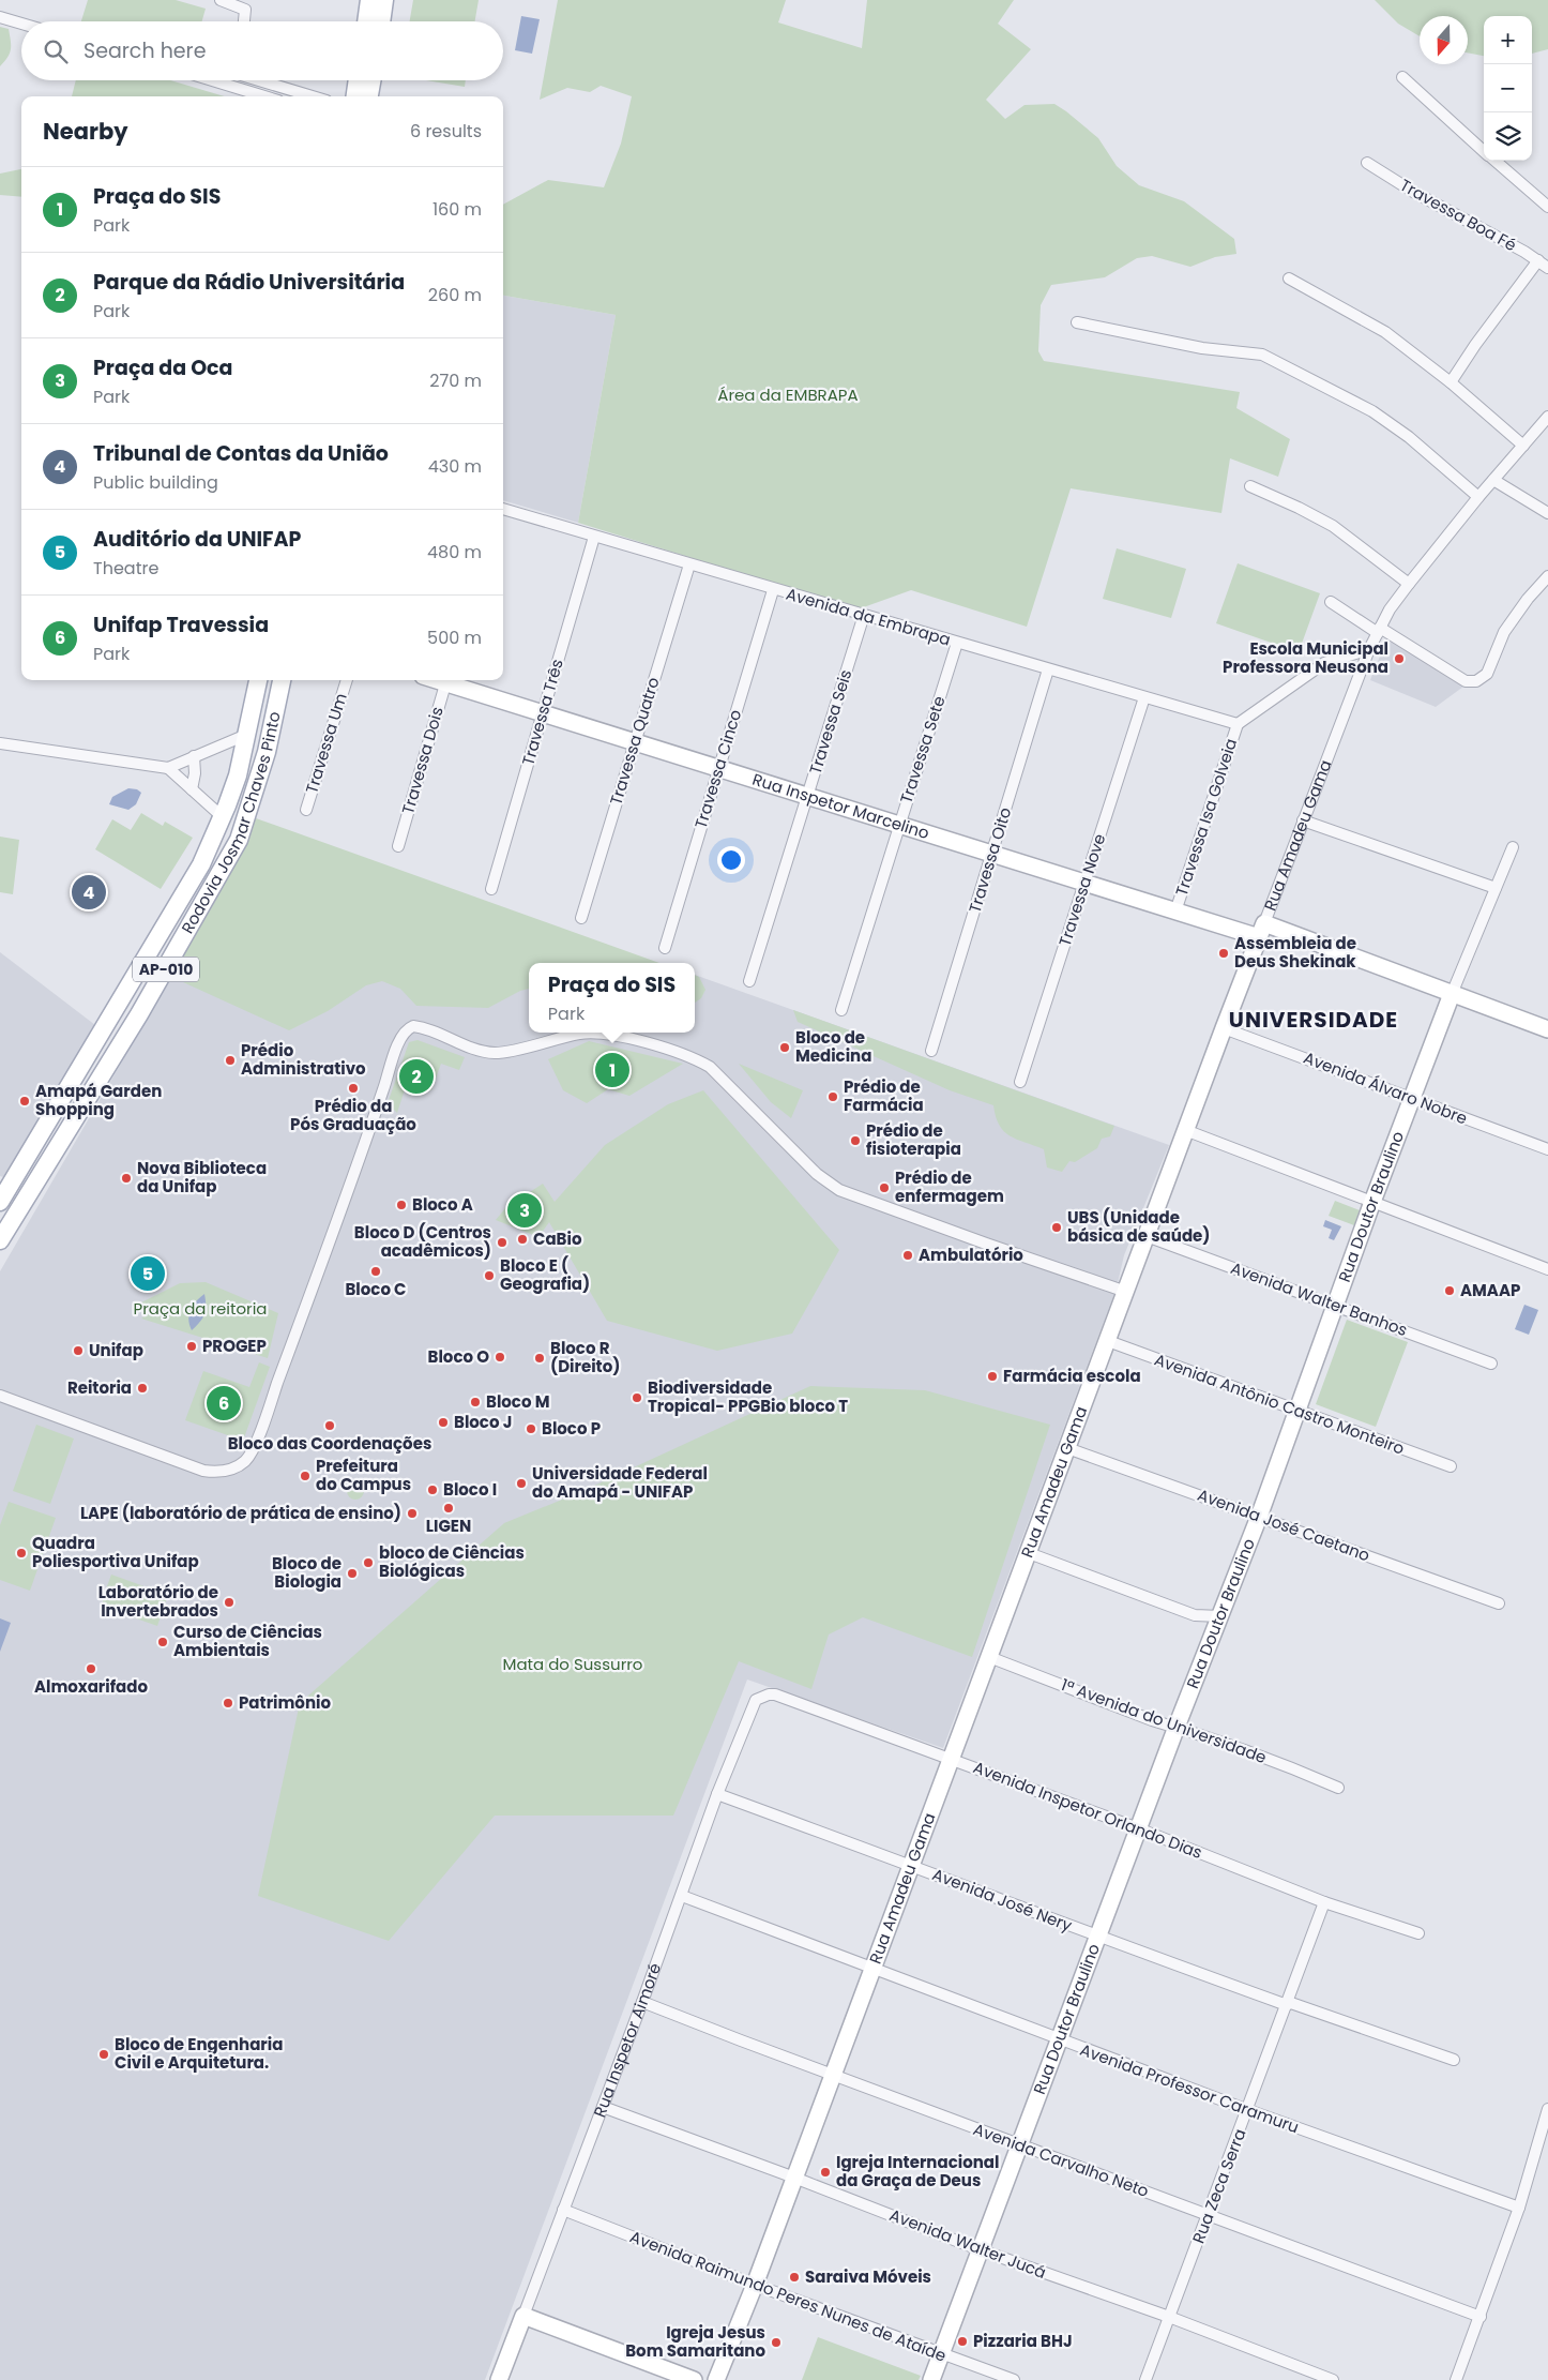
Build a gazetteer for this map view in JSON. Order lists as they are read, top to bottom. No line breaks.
{"streets":{"main road":["Rodovia Josmar Chaves Pinto","AP-010"],"street":["Travessa Boa Fé","Avenida da Embrapa","Travessa Três","Travessa Seis","Travessa Quatro","Travessa Um","Travessa Sete","Travessa Dois","Travessa Cinco","Rua Inspetor Marcelino","Travessa Isa Golveia","Rua Amadeu Gama","Travessa Oito","Travessa Nove","Avenida Álvaro Nobre","Rua Doutor Braulino","Avenida Walter Banhos","Avenida Antônio Castro Monteiro","Avenida José Caetano","1ª Avenida do Universidade","Avenida Inspetor Orlando Dias","Avenida José Nery","Rua Inspetor Aimoré","Avenida Professor Caramuru","Avenida Carvalho Neto","Rua Zeca Serra","Avenida Walter Jucá","Avenida Raimundo Peres Nunes de Ataíde"]},"crossings":[["Avenida da Embrapa","Travessa Três"],["Avenida da Embrapa","Travessa Seis"],["Avenida da Embrapa","Travessa Quatro"],["Avenida da Embrapa","Travessa Sete"],["Avenida da Embrapa","Travessa Cinco"],["Avenida da Embrapa","Travessa Isa Golveia"],["Avenida da Embrapa","Travessa Oito"],["Avenida da Embrapa","Travessa Nove"],["Travessa Três","Rua Inspetor Marcelino"],["Travessa Seis","Rua Inspetor Marcelino"],["Travessa Quatro","Rua Inspetor Marcelino"],["Travessa Sete","Rua Inspetor Marcelino"],["Travessa Dois","Rua Inspetor Marcelino"],["Travessa Cinco","Rua Inspetor Marcelino"],["Rua Inspetor Marcelino","Travessa Isa Golveia"],["Rua Inspetor Marcelino","Rua Amadeu Gama"],["Rua Inspetor Marcelino","Travessa Oito"],["Rua Inspetor Marcelino","Travessa Nove"],["Rua Inspetor Marcelino","Rua Doutor Braulino"],["Rua Amadeu Gama","Avenida Álvaro Nobre"],["Rua Amadeu Gama","Avenida Walter Banhos"],["Rua Amadeu Gama","Avenida Antônio Castro Monteiro"],["Rua Amadeu Gama","Avenida José Caetano"],["Rua Amadeu Gama","1ª Avenida do Universidade"],["Rua Amadeu Gama","Avenida Inspetor Orlando Dias"],["Rua Amadeu Gama","Avenida José Nery"],["Rua Amadeu Gama","Avenida Professor Caramuru"],["Rua Amadeu Gama","Avenida Carvalho Neto"],["Rua Amadeu Gama","Avenida Walter Jucá"],["Rua Amadeu Gama","Avenida Raimundo Peres Nunes de Ataíde"],["Avenida Álvaro Nobre","Rua Doutor Braulino"],["Rua Doutor Braulino","Avenida Walter Banhos"],["Rua Doutor Braulino","Avenida Antônio Castro Monteiro"],["Rua Doutor Braulino","Avenida José Caetano"],["Rua Doutor Braulino","1ª Avenida do Universidade"],["Rua Doutor Braulino","Avenida Inspetor Orlando Dias"],["Rua Doutor Braulino","Avenida José Nery"],["Rua Doutor Braulino","Avenida Professor Caramuru"],["Rua Doutor Braulino","Avenida Carvalho Neto"],["Rua Doutor Braulino","Avenida Walter Jucá"],["Rua Doutor Braulino","Avenida Raimundo Peres Nunes de Ataíde"],["Avenida Inspetor Orlando Dias","Rua Inspetor Aimoré"],["Avenida Inspetor Orlando Dias","Rua Zeca Serra"],["Avenida José Nery","Rua Inspetor Aimoré"],["Avenida José Nery","Rua Zeca Serra"],["Rua Inspetor Aimoré","Avenida Professor Caramuru"],["Rua Inspetor Aimoré","Avenida Carvalho Neto"],["Rua Inspetor Aimoré","Avenida Walter Jucá"],["Rua Inspetor Aimoré","Avenida Raimundo Peres Nunes de Ataíde"],["Avenida Professor Caramuru","Rua Zeca Serra"],["Avenida Carvalho Neto","Rua Zeca Serra"],["Rua Zeca Serra","Avenida Walter Jucá"]],"districts":["UNIVERSIDADE"],"parks":["Área da EMBRAPA","Praça da reitoria","Mata do Sussurro"],"places":["Escola Municipal Professora Neusona","Assembleia de Deus Shekinak","Bloco de Medicina","Prédio Administrativo","Prédio da Pós Graduação","Prédio de Farmácia","Amapá Garden Shopping","Prédio de fisioterapia","Nova Biblioteca da Unifap","Prédio de enfermagem","Bloco A","UBS (Unidade básica de saúde)","CaBio","Bloco D (Centros acadêmicos)","Ambulatório","Bloco C","Bloco E ( Geografia)","AMAAP","PROGEP","Unifap","Bloco O","Bloco R (Direito)","Farmácia escola","Reitoria","Biodiversidade Tropical- PPGBio bloco T","Bloco M","Bloco J","Bloco das Coordenações","Bloco P","Prefeitura do Campus","Universidade Federal do Amapá - UNIFAP","Bloco I","LIGEN","LAPE (laboratório de prática de ensino)","Quadra Poliesportiva Unifap","bloco de Ciências Biológicas","Bloco de Biologia","Laboratório de Invertebrados","Curso de Ciências Ambientais","Almoxarifado","Patrimônio","Bloco de Engenharia Civil e Arquitetura.","Igreja Internacional da Graça de Deus","Saraiva Móveis","Pizzaria BHJ","Igreja Jesus Bom Samaritano"],"north":"bottom","page":{"map_buttons":["+","−"],"search":"Search here","heading":["Nearby","6 results"],"list":[{"mark":"1","name":"Praça do SIS","note":"Park","value":"160 m"},{"mark":"2","name":"Parque da Rádio Universitária","note":"Park","value":"260 m"},{"mark":"3","name":"Praça da Oca","note":"Park","value":"270 m"},{"mark":"4","name":"Tribunal de Contas da União","note":"Public building","value":"430 m"},{"mark":"5","name":"Auditório da UNIFAP","note":"Theatre","value":"480 m"},{"mark":"6","name":"Unifap Travessia","note":"Park","value":"500 m"}],"pins":["4","1","2","3","5","6"],"popup":["Praça do SIS","Park"]}}
